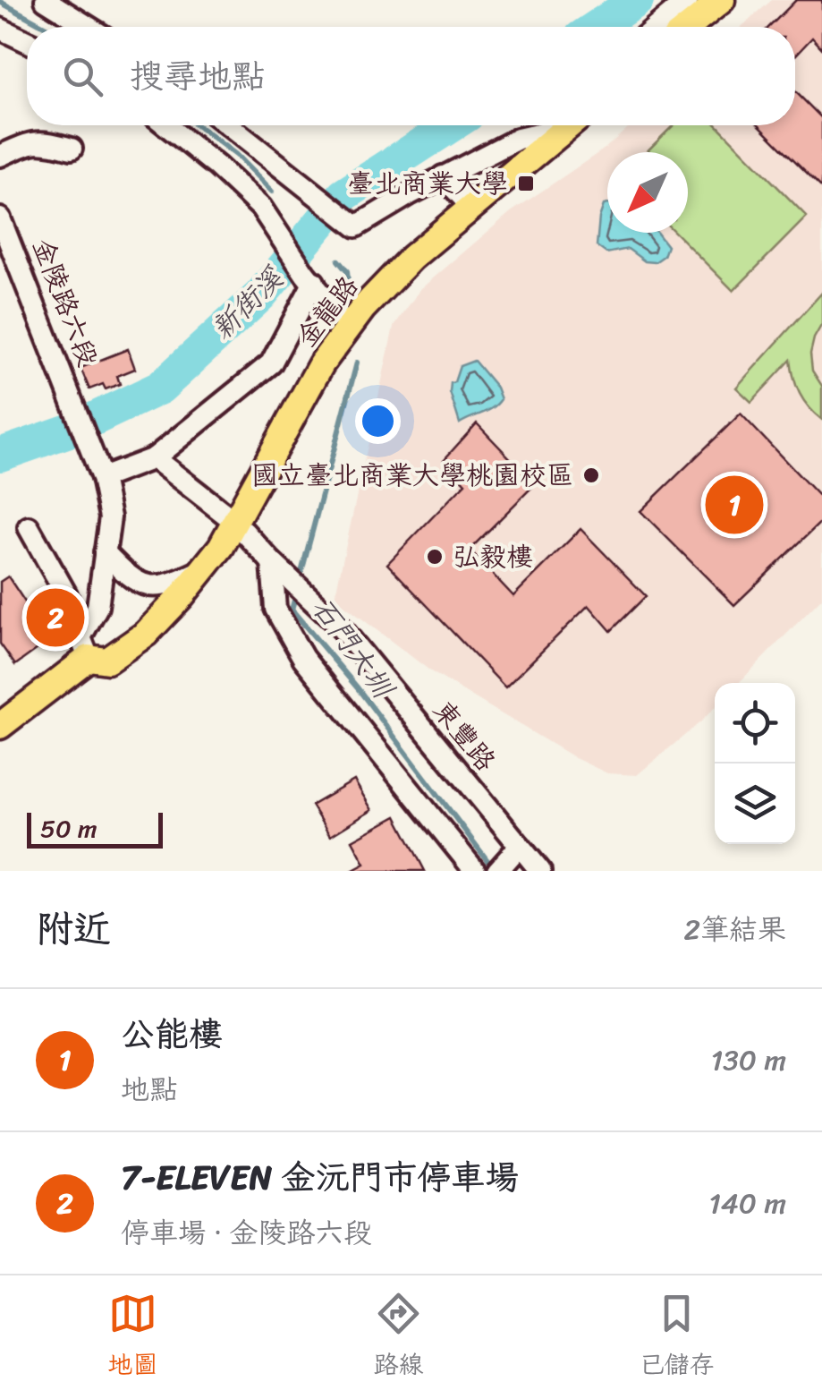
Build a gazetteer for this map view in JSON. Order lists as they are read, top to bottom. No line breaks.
{"streets":{"main road":["金龍路"],"street":["金陵路六段","東豐路"]},"crossings":[["金陵路六段","金龍路"]],"water":["新街溪","石門大圳"],"places":{"transit":["臺北商業大學"],"other":["國立臺北商業大學桃園校區","弘毅樓"]},"scale_bar":"50 m","north":"bottom left","page":{"search":"搜尋地點","pins":["1","2"],"scale":"50 m","heading":["附近","2筆結果"],"list":[{"mark":"1","name":"公能樓","note":"地點","value":"130 m"},{"mark":"2","name":"7-ELEVEN 金沅門市停車場","note":"停車場 · 金陵路六段","value":"140 m"}],"nav":["地圖","路線","已儲存"]}}
